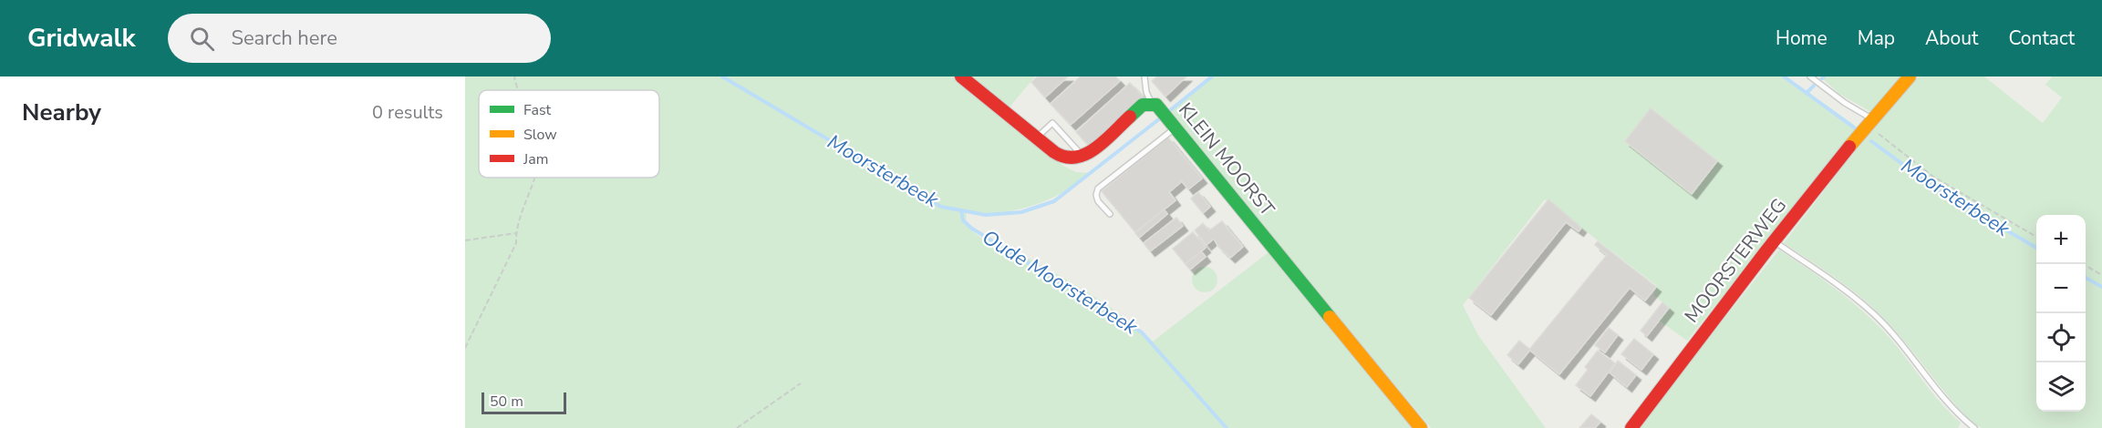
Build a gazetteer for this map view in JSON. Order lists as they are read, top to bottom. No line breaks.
{"streets":{"street":["KLEIN MOORST","MOORSTERWEG"]},"water":["Moorsterbeek","Oude Moorsterbeek"],"legend":["Fast","Slow","Jam"],"scale_bar":"50 m","page":{"header":"Gridwalk","search":"Search here","nav":["Home","Map","About","Contact"],"heading":["Nearby","0 results"],"map_buttons":["+","−"],"scale":"50 m"}}
